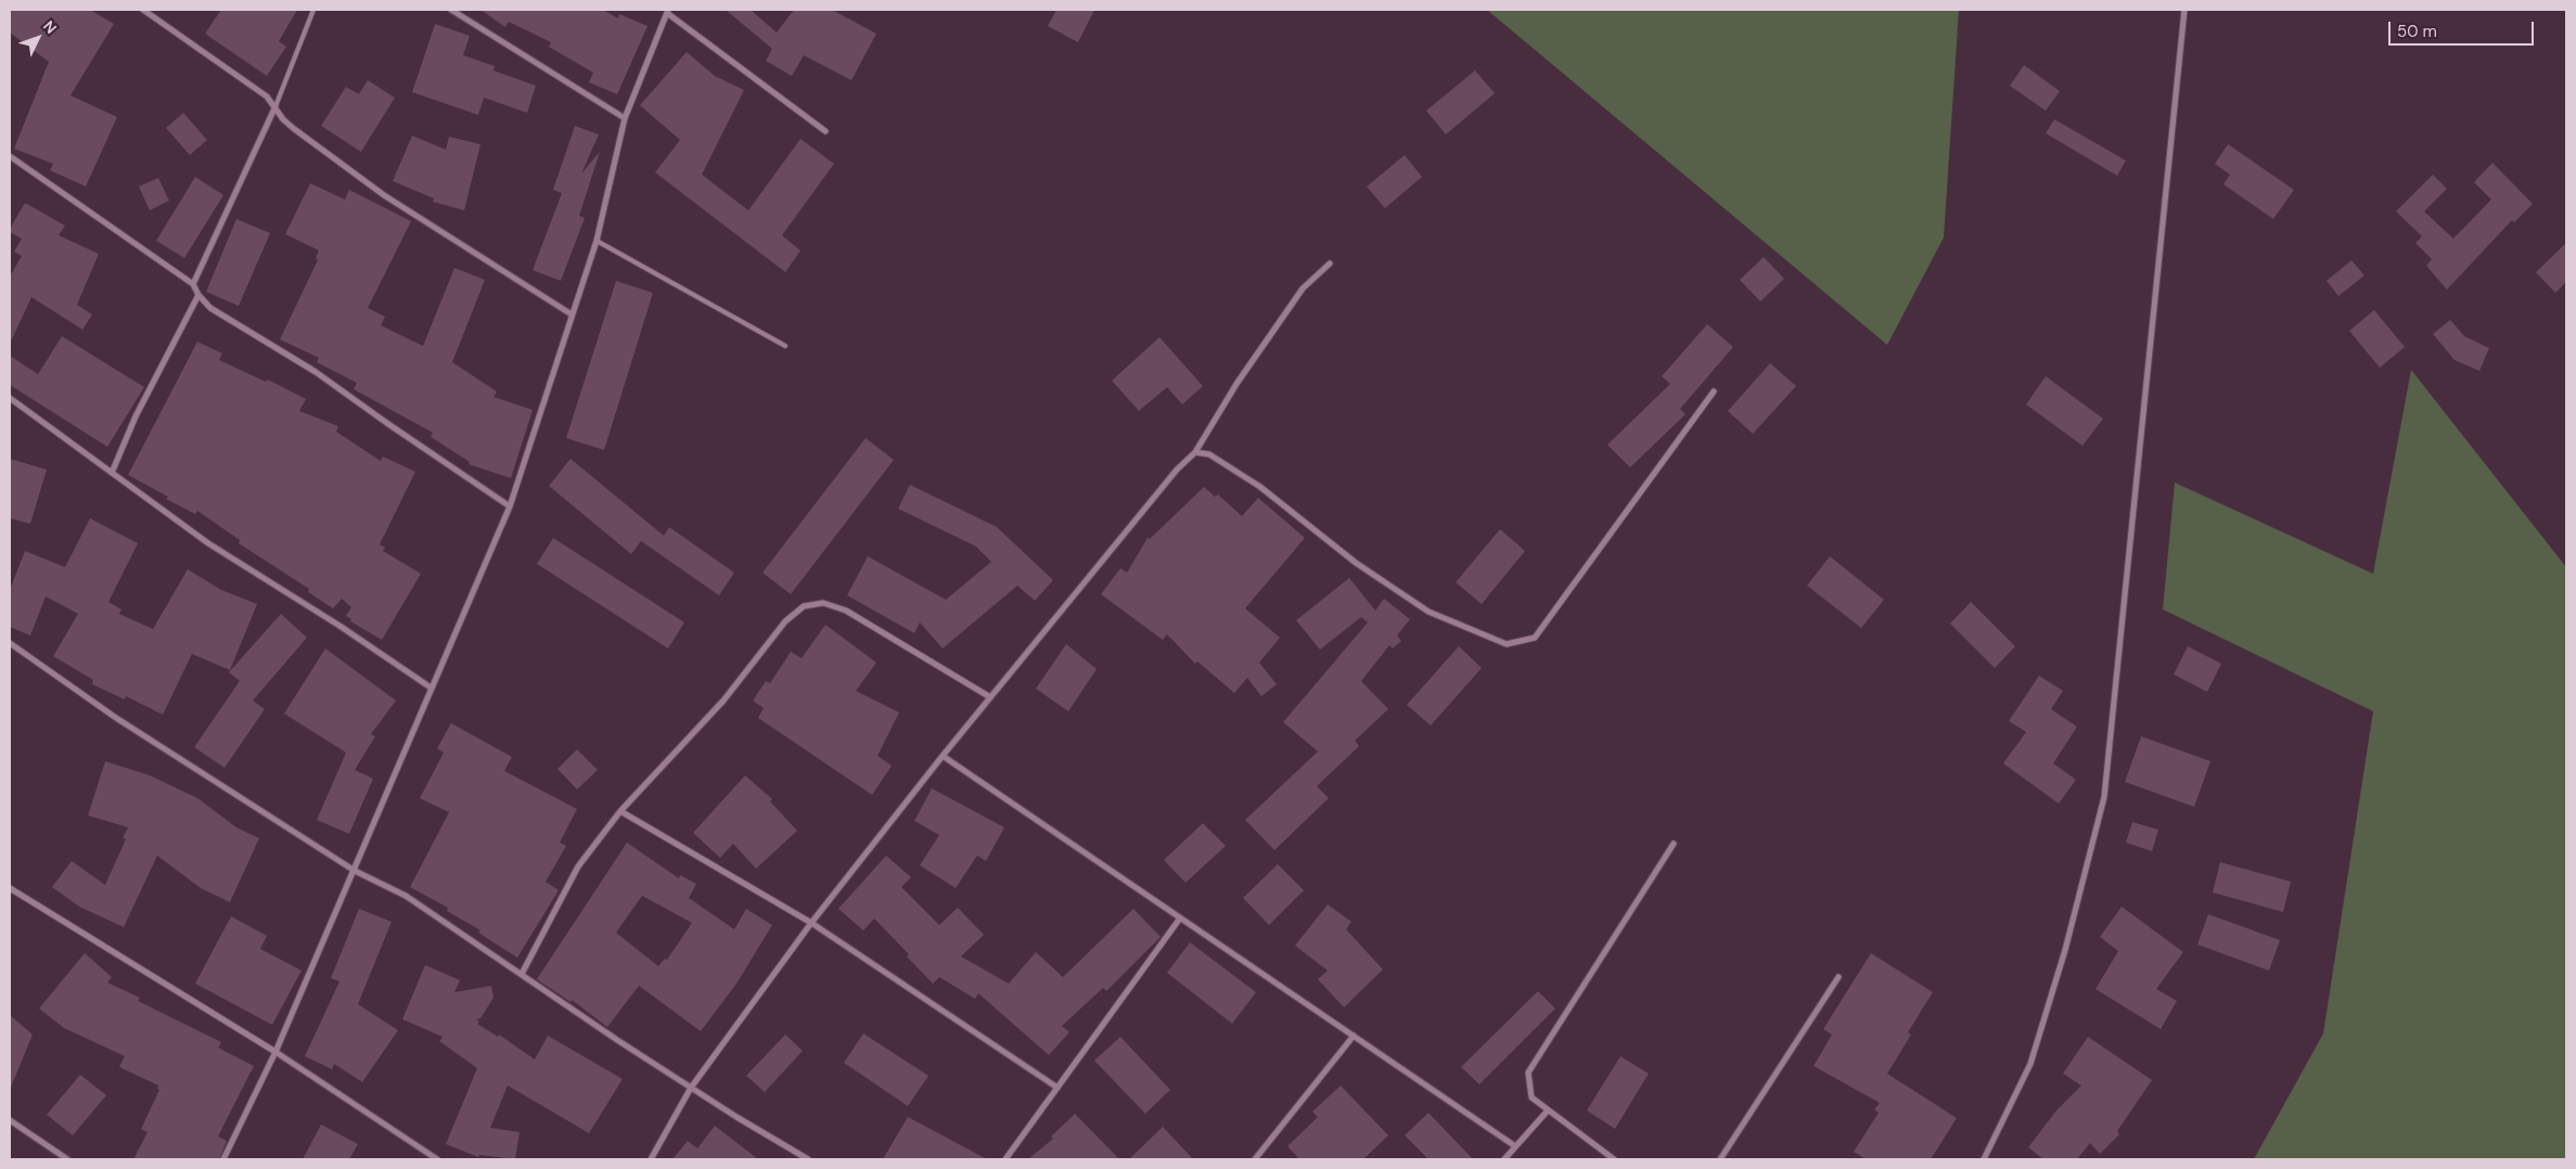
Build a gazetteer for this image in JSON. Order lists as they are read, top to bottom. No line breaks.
{"scale_bar":"50 m","north":"top right"}
